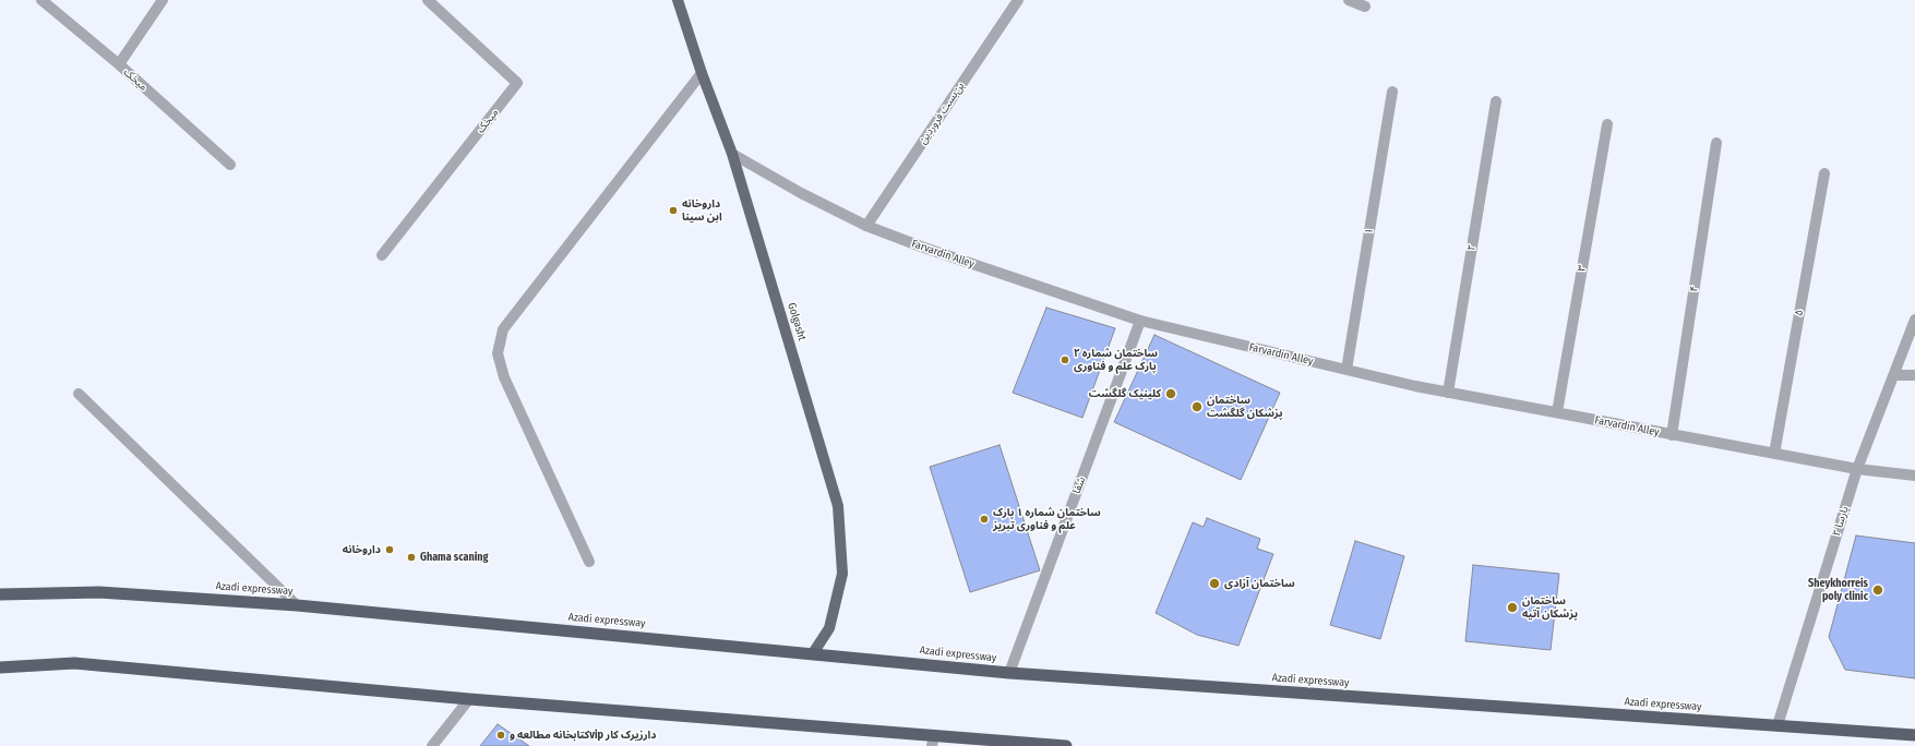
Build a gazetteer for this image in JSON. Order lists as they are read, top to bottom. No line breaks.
{"streets":{"highway":["Azadi expressway"],"main road":["Golgasht"],"street":["میخک","بن‌بست فروردین","۱","۲","Farvardin Alley","۳","۴","۵","شفا","پارسا ۲"]},"crossings":[["بن‌بست فروردین","Farvardin Alley"],["۱","Farvardin Alley"],["۲","Farvardin Alley"],["Farvardin Alley","۳"],["Farvardin Alley","۴"],["Farvardin Alley","۵"],["Farvardin Alley","Golgasht"],["Farvardin Alley","شفا"],["Farvardin Alley","پارسا ۲"],["Golgasht","Azadi expressway"],["شفا","Azadi expressway"],["پارسا ۲","Azadi expressway"]],"places":["داروخانه ابن سینا","ساختمان شماره ۲ پارک علم و فناوری","کلینیک گلگشت","ساختمان پزشکان گلگشت","ساختمان شماره ۱ پارک علم و فناوری تبریز","داروخانه","Ghama scaning","ساختمان آزادی","Sheykhorreis poly clinic","ساختمان پزشکان آتیه","کتابخانه مطالعه وvip دارزیرک کار"]}
